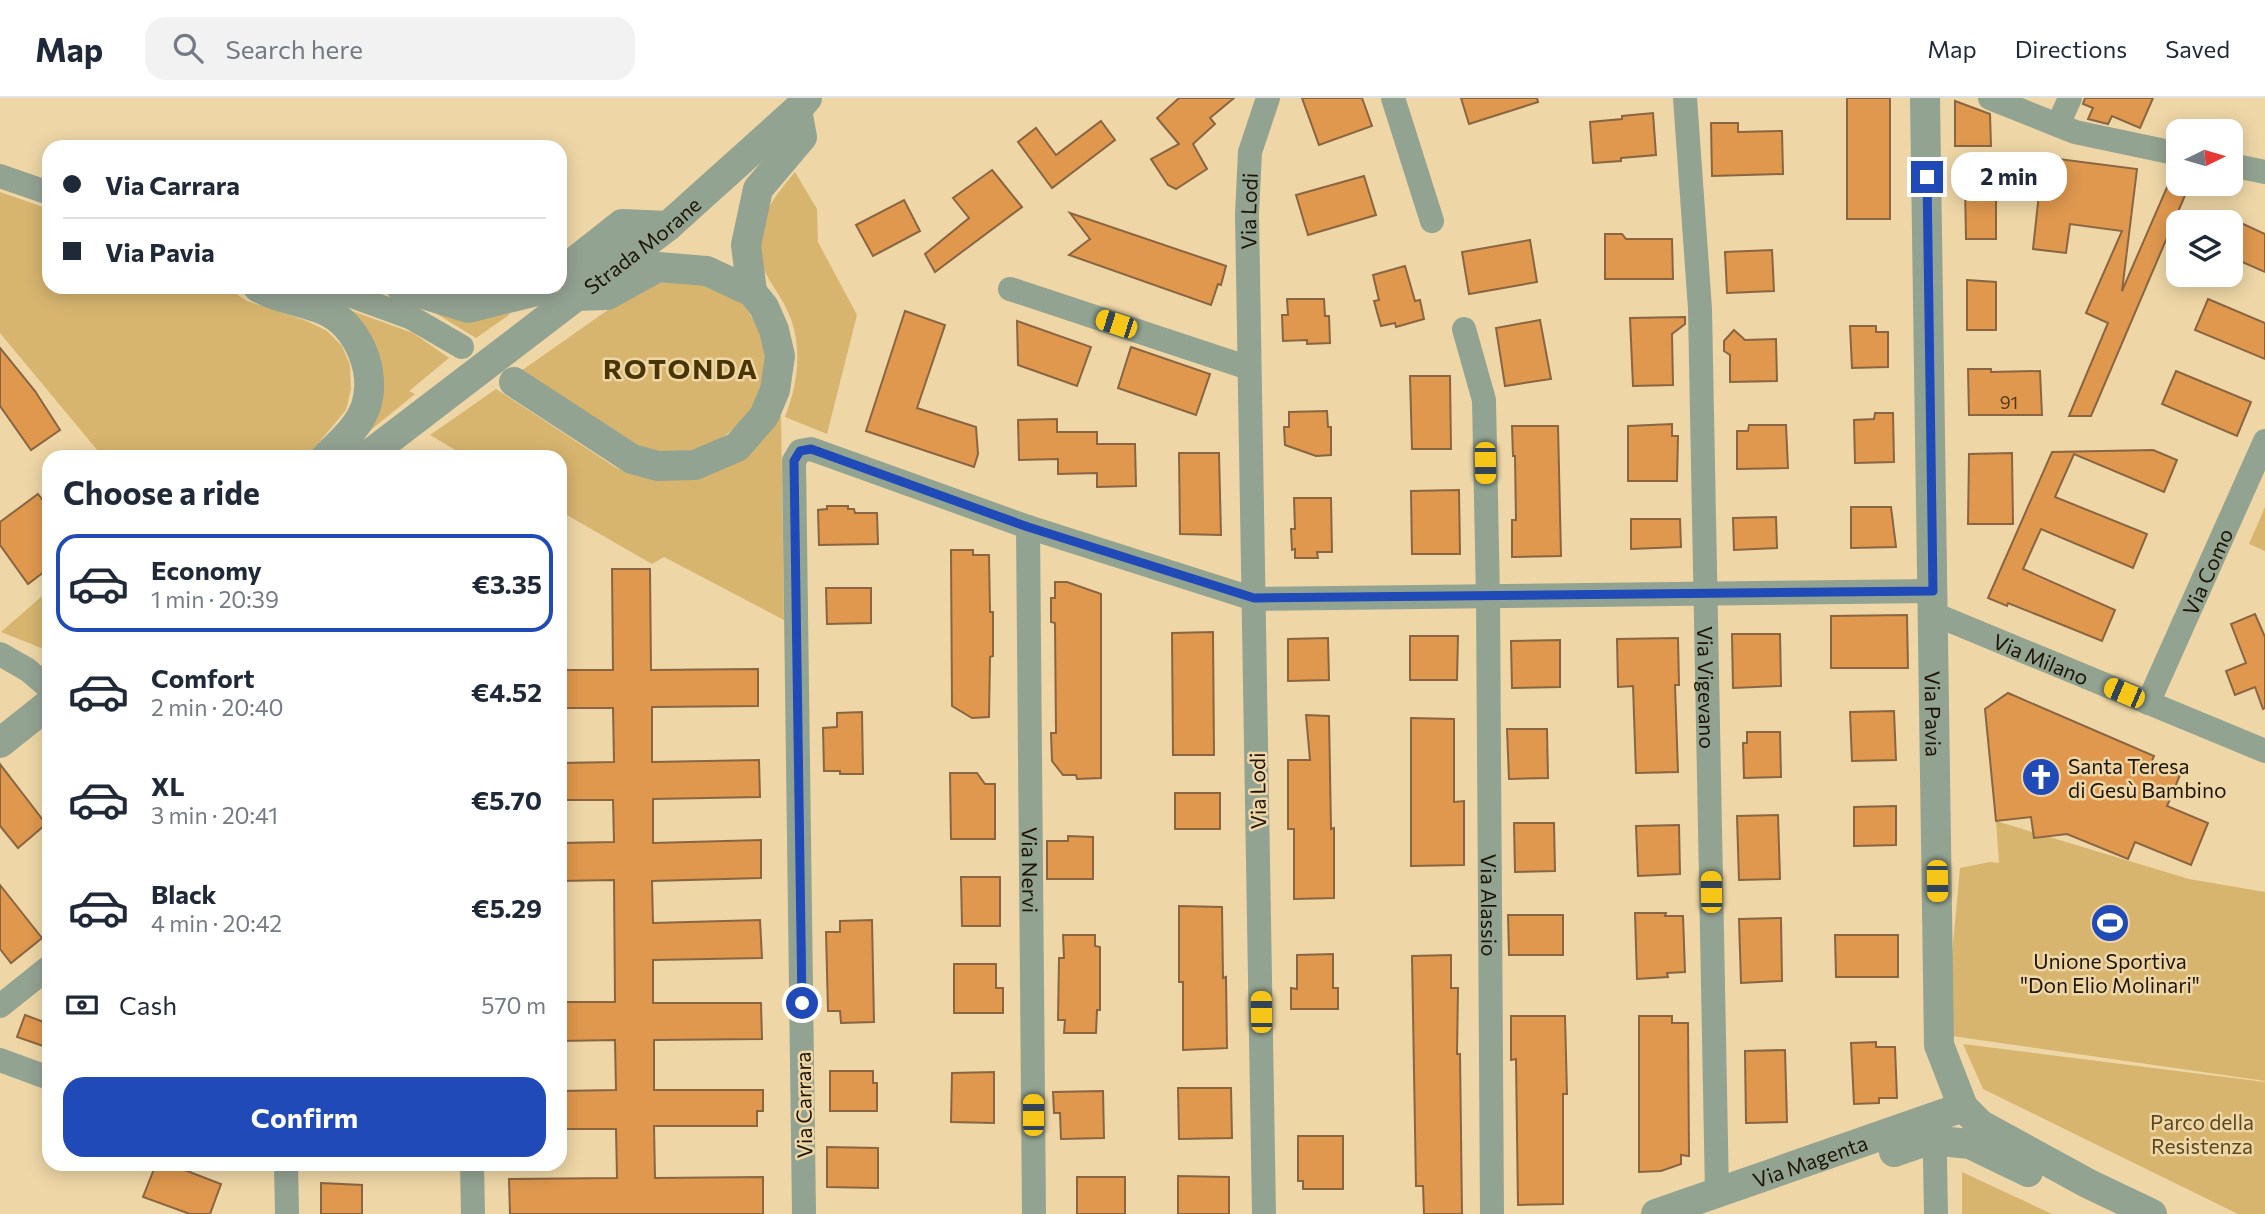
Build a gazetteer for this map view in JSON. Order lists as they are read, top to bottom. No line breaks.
{"streets":{"street":["Via Lodi","Strada Morane","Via Como","Via Milano","Via Vigevano","Via Pavia","Via Nervi","Via Alassio","Via Carrara","Via Magenta"]},"crossings":[["Via Como","Via Milano"],["Via Milano","Via Pavia"],["Via Vigevano","Via Magenta"],["Via Pavia","Via Magenta"],["Via Nervi","Via Carrara"]],"districts":["ROTONDA"],"parks":["Parco della Resistenza"],"places":{"church":["Santa Teresa di Gesù Bambino"],"sports":["Unione Sportiva \"Don Elio Molinari\""]},"house_numbers":["91"],"north":"right","page":{"header":"Map","search":"Search here","nav":["Map","Directions","Saved"],"banner":["Via Carrara","Via Pavia"],"bubble":"2 min","heading":"Choose a ride","list":[{"name":"Economy","note":"1 min · 20:39","value":"€3.35"},{"name":"Comfort","note":"2 min · 20:40","value":"€4.52"},{"name":"XL","note":"3 min · 20:41","value":"€5.70"},{"name":"Black","note":"4 min · 20:42","value":"€5.29"}],"pay":["Cash","570 m"],"buttons":"Confirm"}}
